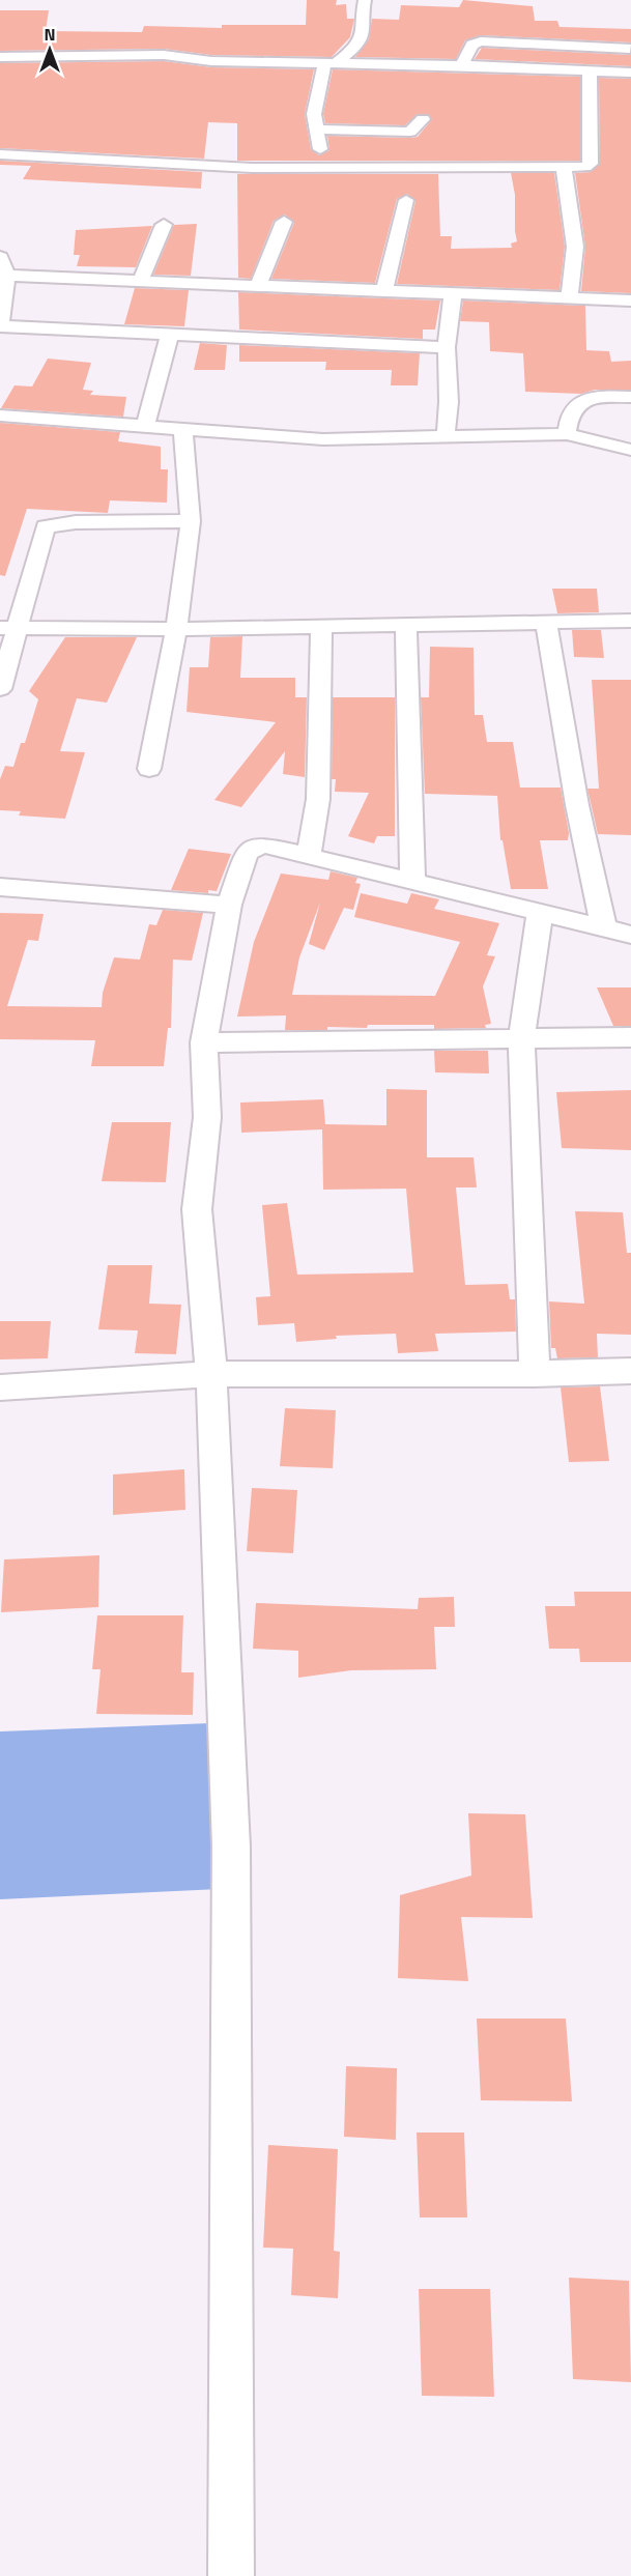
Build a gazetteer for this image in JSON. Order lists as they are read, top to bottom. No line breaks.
{"north":"top"}
